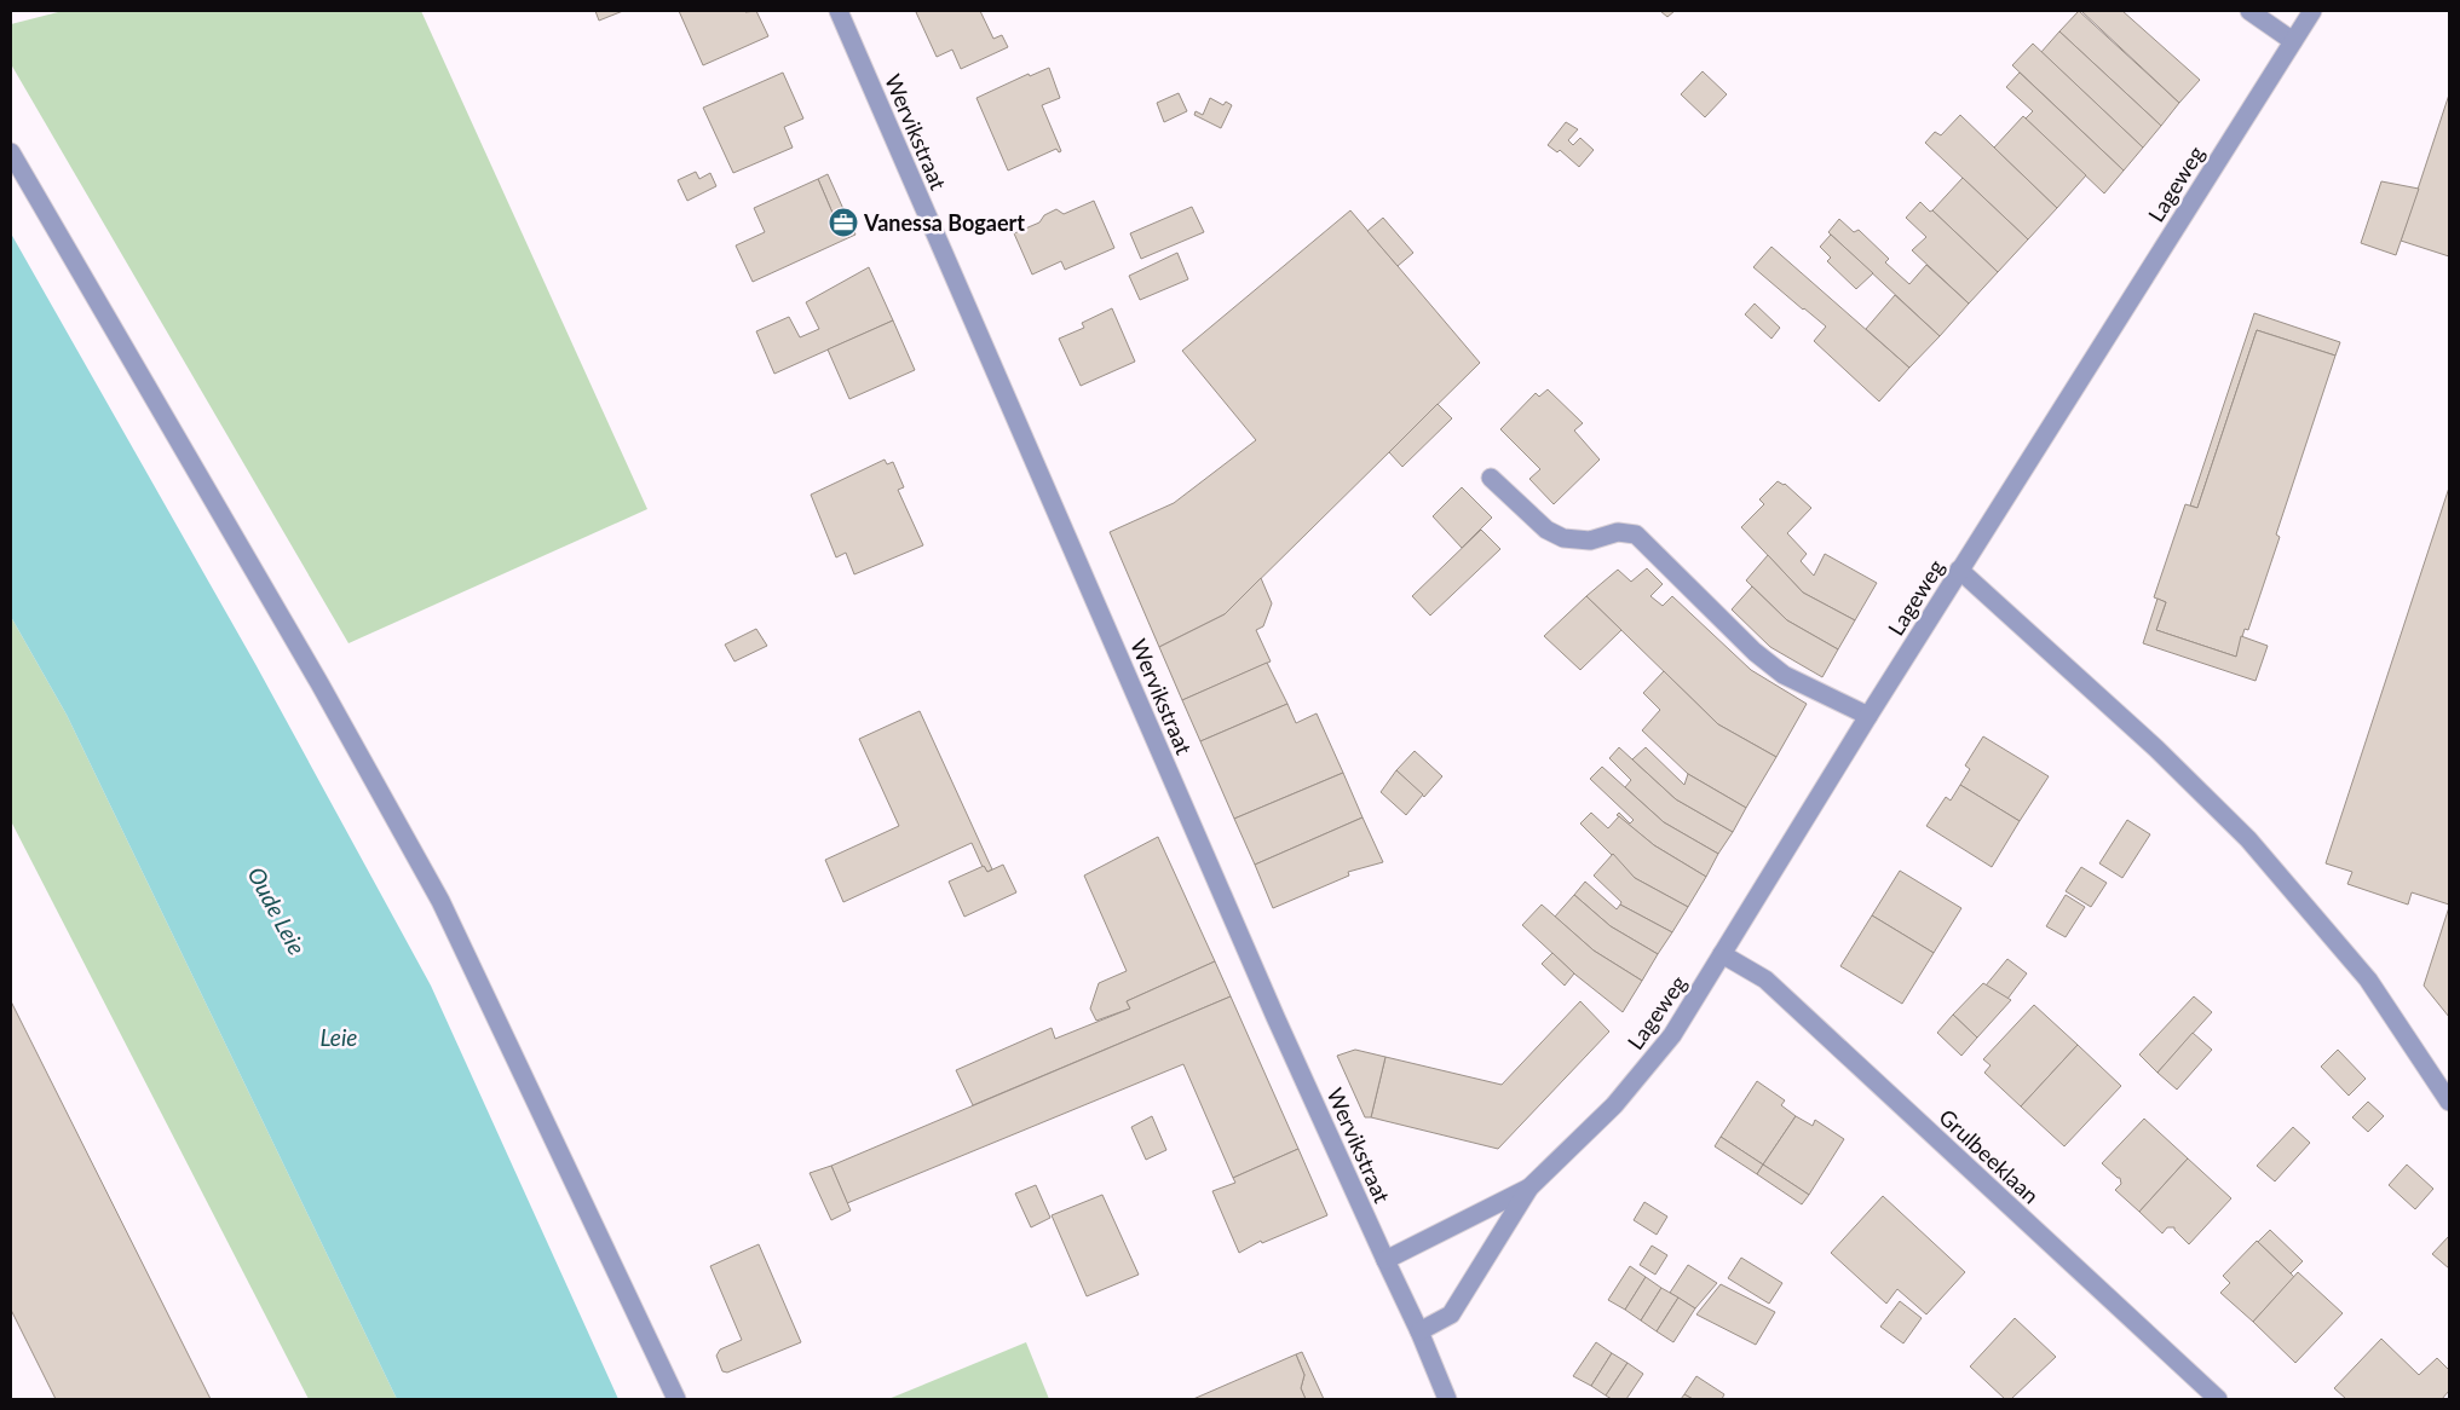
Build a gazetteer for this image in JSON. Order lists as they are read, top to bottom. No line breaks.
{"streets":{"street":["Wervikstraat","Lageweg","Grulbeeklaan"]},"crossings":[["Wervikstraat","Lageweg"],["Lageweg","Grulbeeklaan"]],"water":["Oude Leie","Leie"],"places":{"office":["Vanessa Bogaert"]}}
